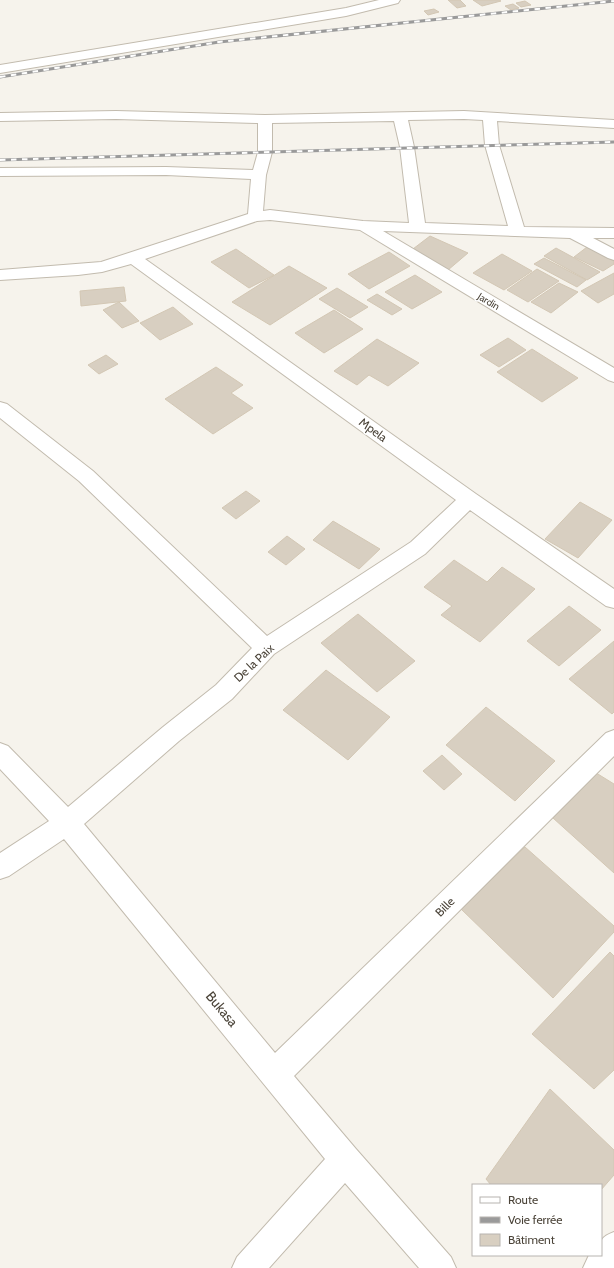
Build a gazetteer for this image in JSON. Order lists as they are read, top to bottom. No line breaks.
{"streets":{"street":["Jardin","Mpela","De la Paix","Bille","Bukasa"]},"crossings":[["Mpela","De la Paix"],["De la Paix","Bukasa"],["Bille","Bukasa"]],"legend":["Route","Voie ferrée","Bâtiment"]}
